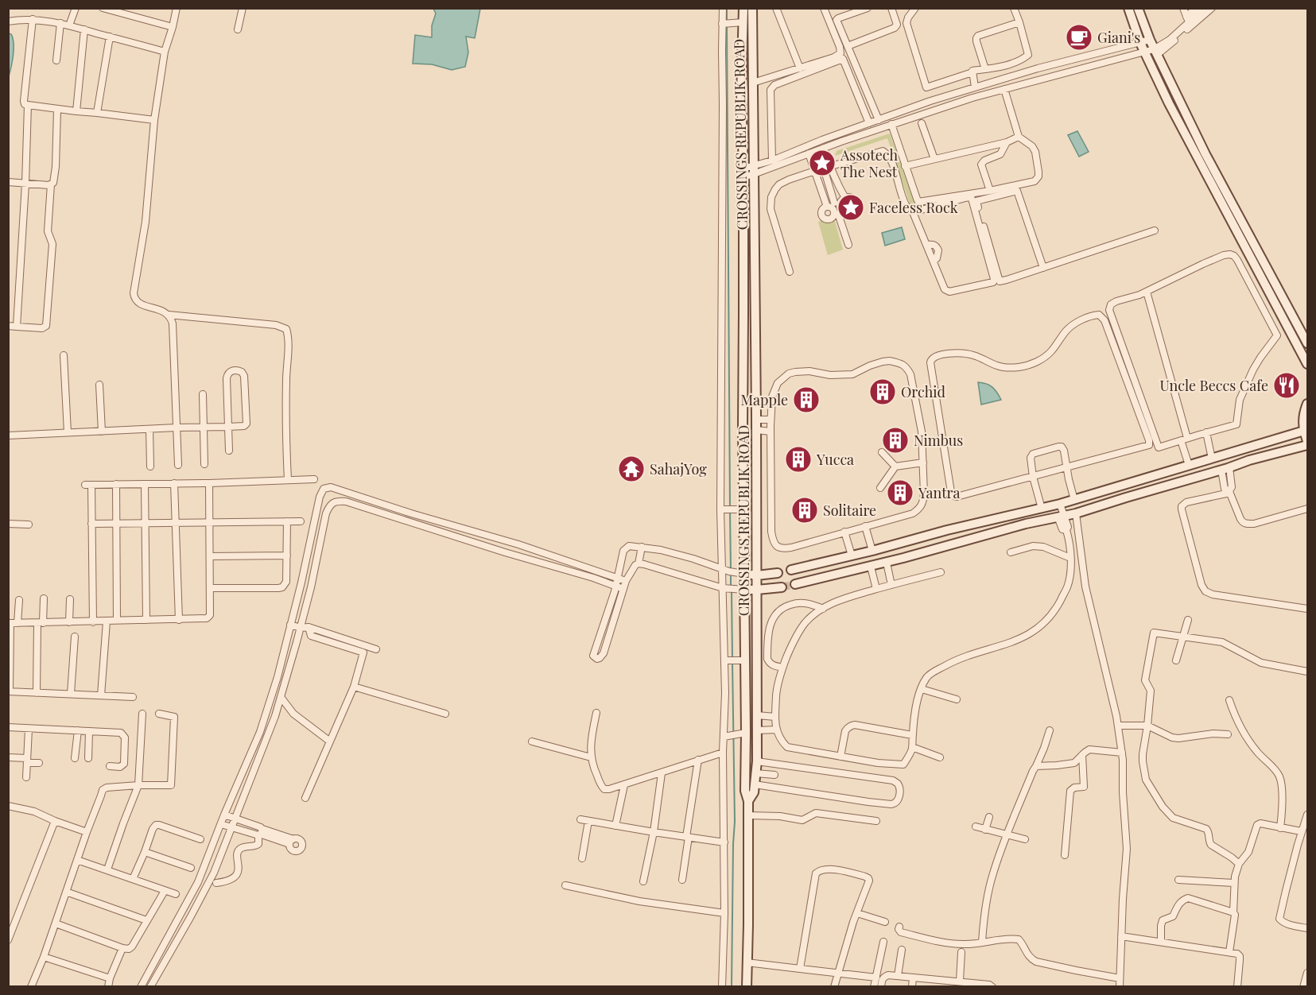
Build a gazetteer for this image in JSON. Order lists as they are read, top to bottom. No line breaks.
{"streets":{"street":["CROSSINGS REPUBLIK ROAD"]},"places":{"cafe":["Giani's"],"place":["Assotech The Nest","Faceless Rock"],"restaurant":["Uncle Beccs Cafe"],"building":["Orchid","Mapple","Nimbus","Yucca","Yantra","Solitaire"],"temple":["SahajYog"]}}
